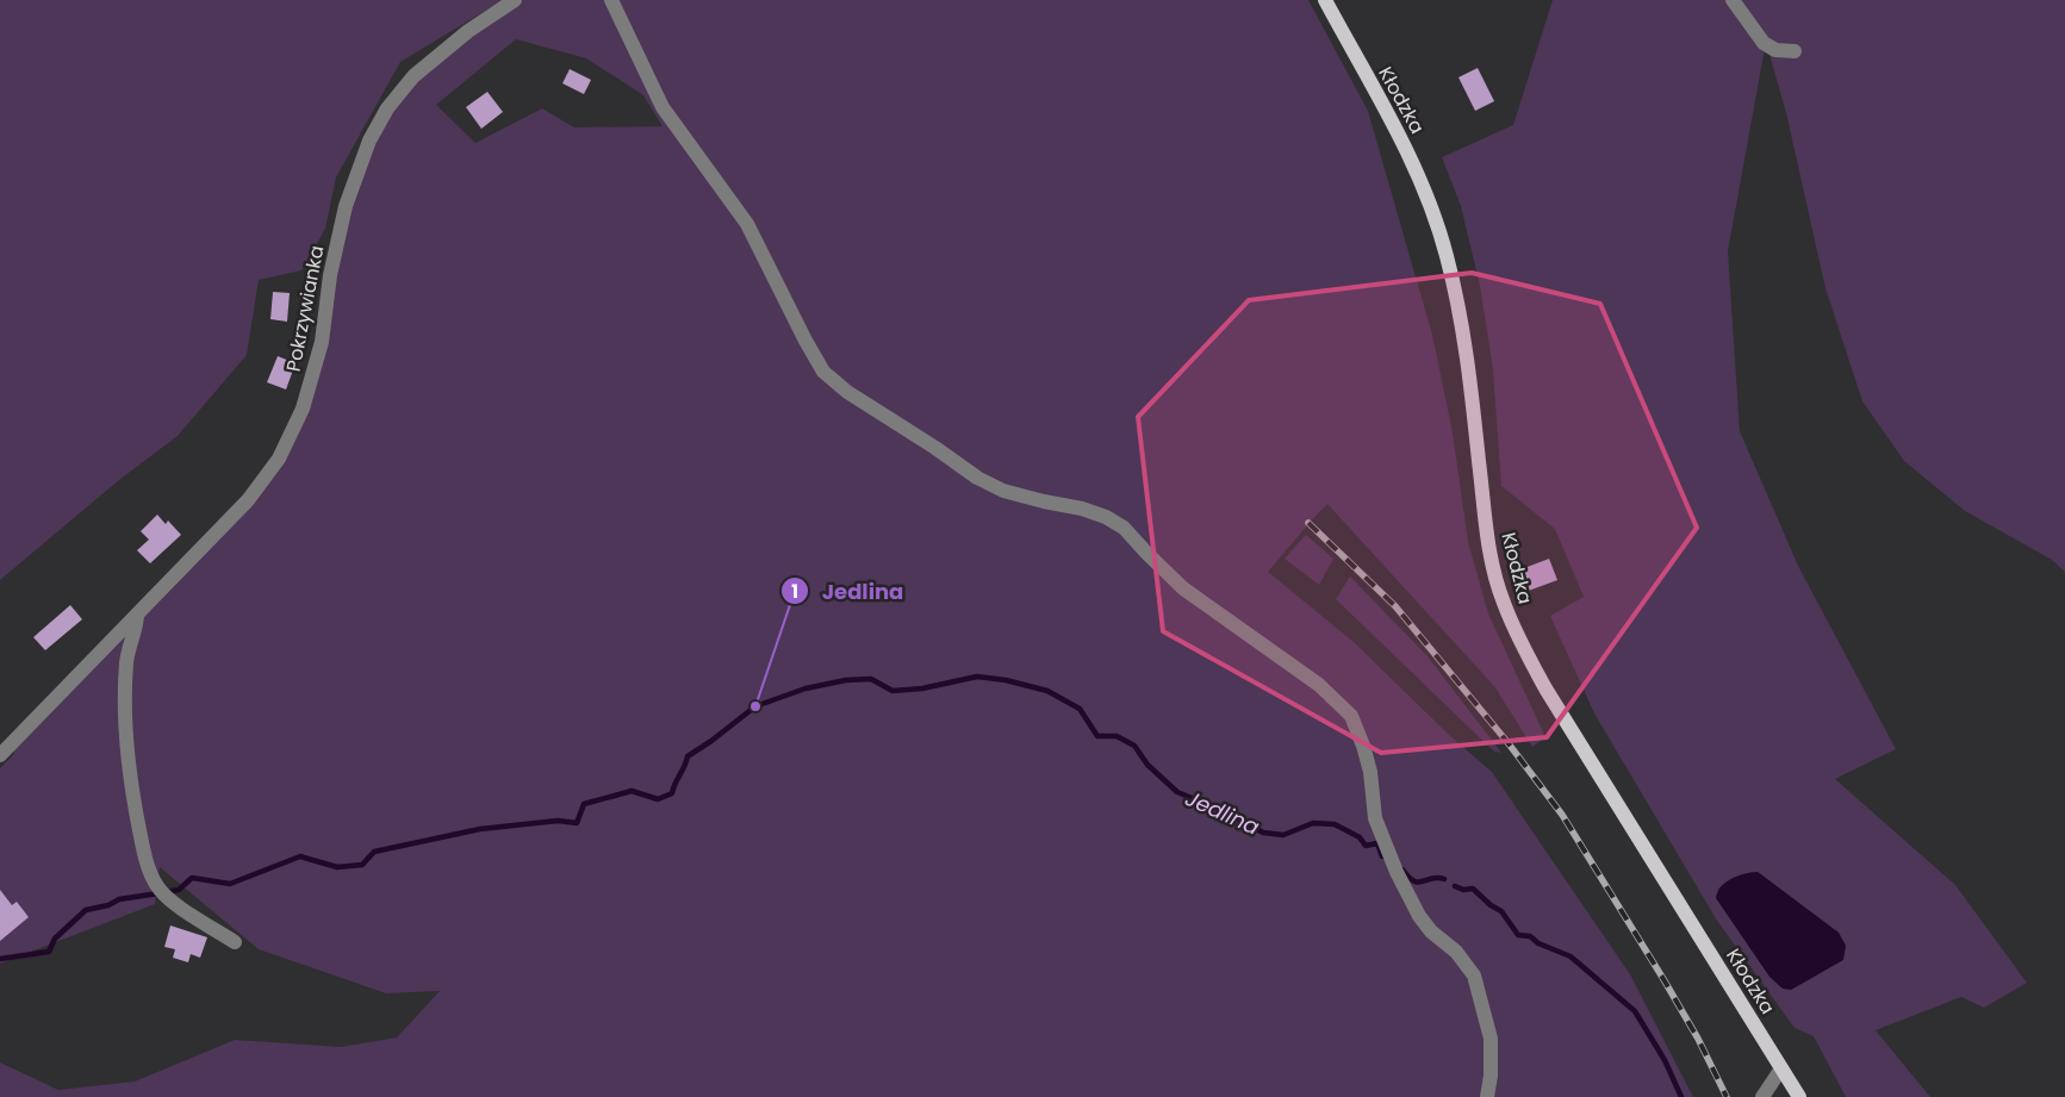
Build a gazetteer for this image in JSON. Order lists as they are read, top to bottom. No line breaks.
{"streets":{"main road":["Kłodzka"],"street":["Pokrzywianka"]},"water":["Jedlina"],"places":["Jedlina"]}
